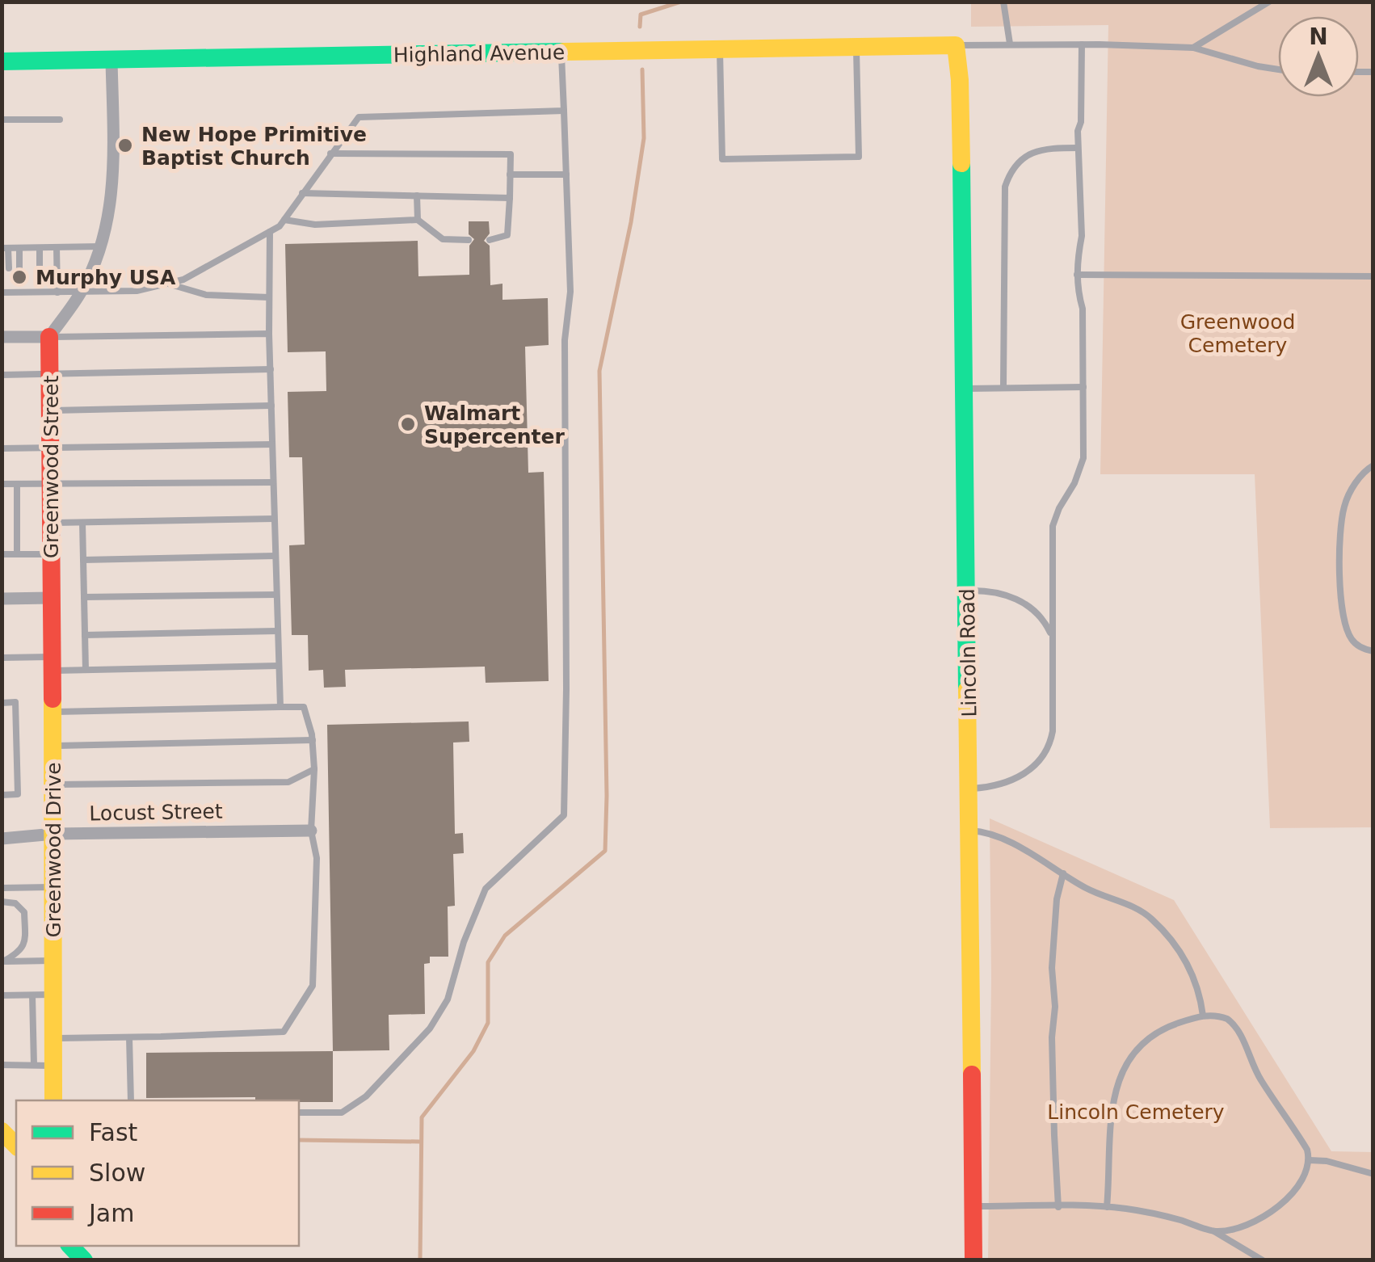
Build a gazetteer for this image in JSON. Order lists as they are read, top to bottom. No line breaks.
{"streets":{"street":["Highland Avenue","Greenwood Street","Lincoln Road","Locust Street","Greenwood Drive"]},"crossings":[["Highland Avenue","Lincoln Road"],["Greenwood Street","Greenwood Drive"],["Locust Street","Greenwood Drive"]],"parks":["Greenwood Cemetery","Lincoln Cemetery"],"places":["New Hope Primitive Baptist Church","Murphy USA","Walmart Supercenter"],"legend":["Fast","Slow","Jam"],"north":"top"}
